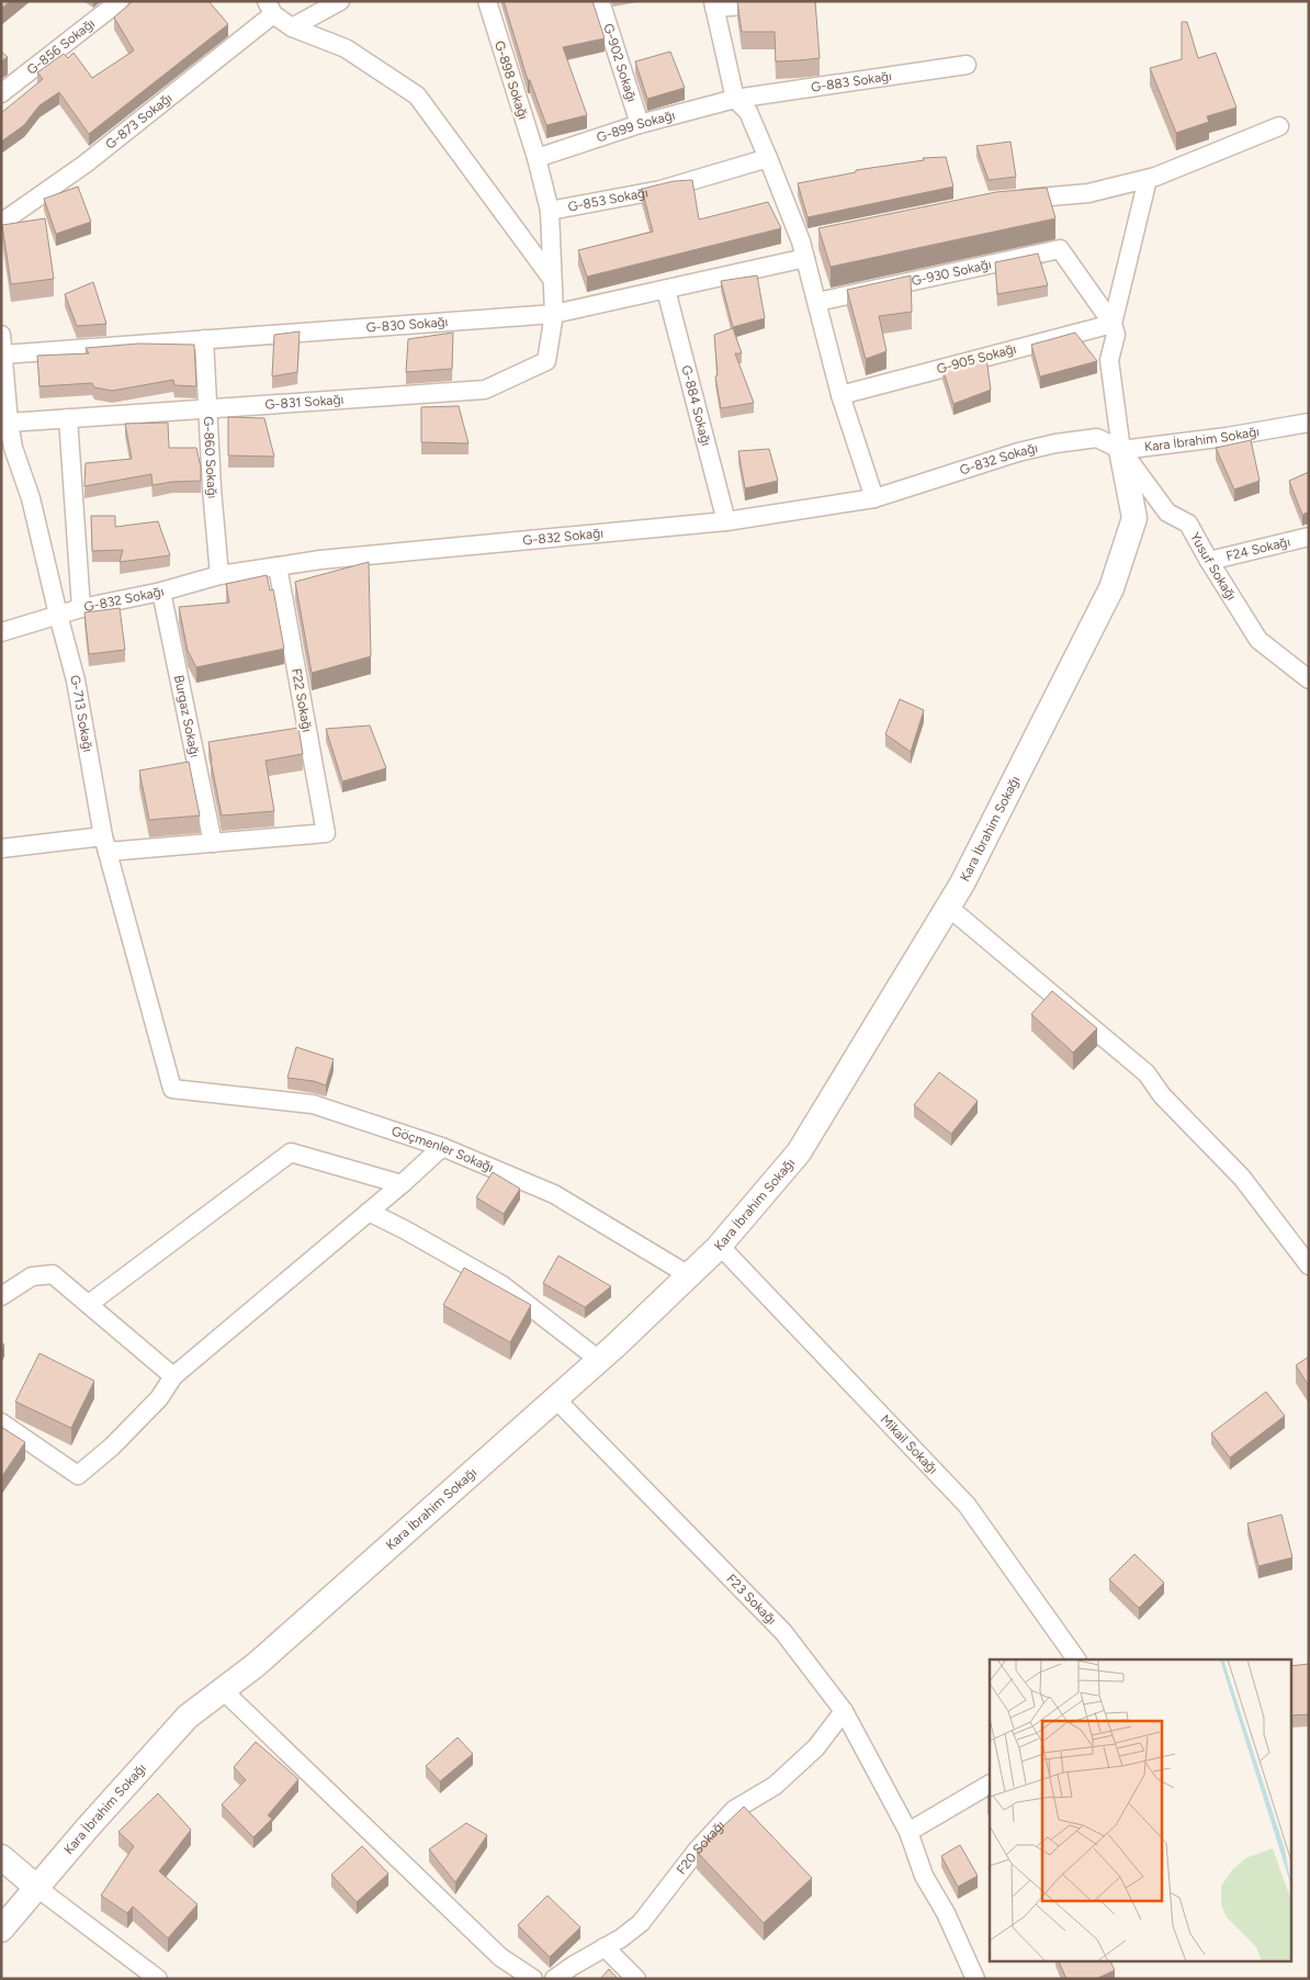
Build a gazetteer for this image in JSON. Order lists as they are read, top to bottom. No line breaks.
{"streets":{"street":["G-856 Sokağı","G-902 Sokağı","G-898 Sokağı","G-883 Sokağı","G-873 Sokağı","G-899 Sokağı","G-853 Sokağı","G-930 Sokağı","G-830 Sokağı","G-905 Sokağı","G-831 Sokağı","G-884 Sokağı","Kara İbrahim Sokağı","G-860 Sokağı","G-832 Sokağı","F24 Sokağı","Yusuf Sokağı","F22 Sokağı","G-713 Sokağı","Burgaz Sokağı","Göçmenler Sokağı","Mikail Sokağı","F23 Sokağı","F20 Sokağı"]},"crossings":[["G-902 Sokağı","G-899 Sokağı"],["G-898 Sokağı","G-899 Sokağı"],["G-898 Sokağı","G-853 Sokağı"],["G-898 Sokağı","G-830 Sokağı"],["G-898 Sokağı","G-831 Sokağı"],["G-883 Sokağı","G-899 Sokağı"],["G-930 Sokağı","G-905 Sokağı"],["G-830 Sokağı","G-831 Sokağı"],["G-830 Sokağı","G-884 Sokağı"],["G-830 Sokağı","G-860 Sokağı"],["G-830 Sokağı","G-713 Sokağı"],["G-831 Sokağı","G-860 Sokağı"],["G-831 Sokağı","G-713 Sokağı"],["G-884 Sokağı","G-832 Sokağı"],["Kara İbrahim Sokağı","G-832 Sokağı"],["Kara İbrahim Sokağı","Yusuf Sokağı"],["Kara İbrahim Sokağı","Göçmenler Sokağı"],["Kara İbrahim Sokağı","Mikail Sokağı"],["Kara İbrahim Sokağı","F23 Sokağı"],["G-860 Sokağı","G-832 Sokağı"],["G-832 Sokağı","Yusuf Sokağı"],["G-832 Sokağı","F22 Sokağı"],["G-832 Sokağı","G-713 Sokağı"],["G-832 Sokağı","Burgaz Sokağı"],["F24 Sokağı","Yusuf Sokağı"],["F22 Sokağı","Burgaz Sokağı"],["G-713 Sokağı","Göçmenler Sokağı"],["F23 Sokağı","F20 Sokağı"]]}
